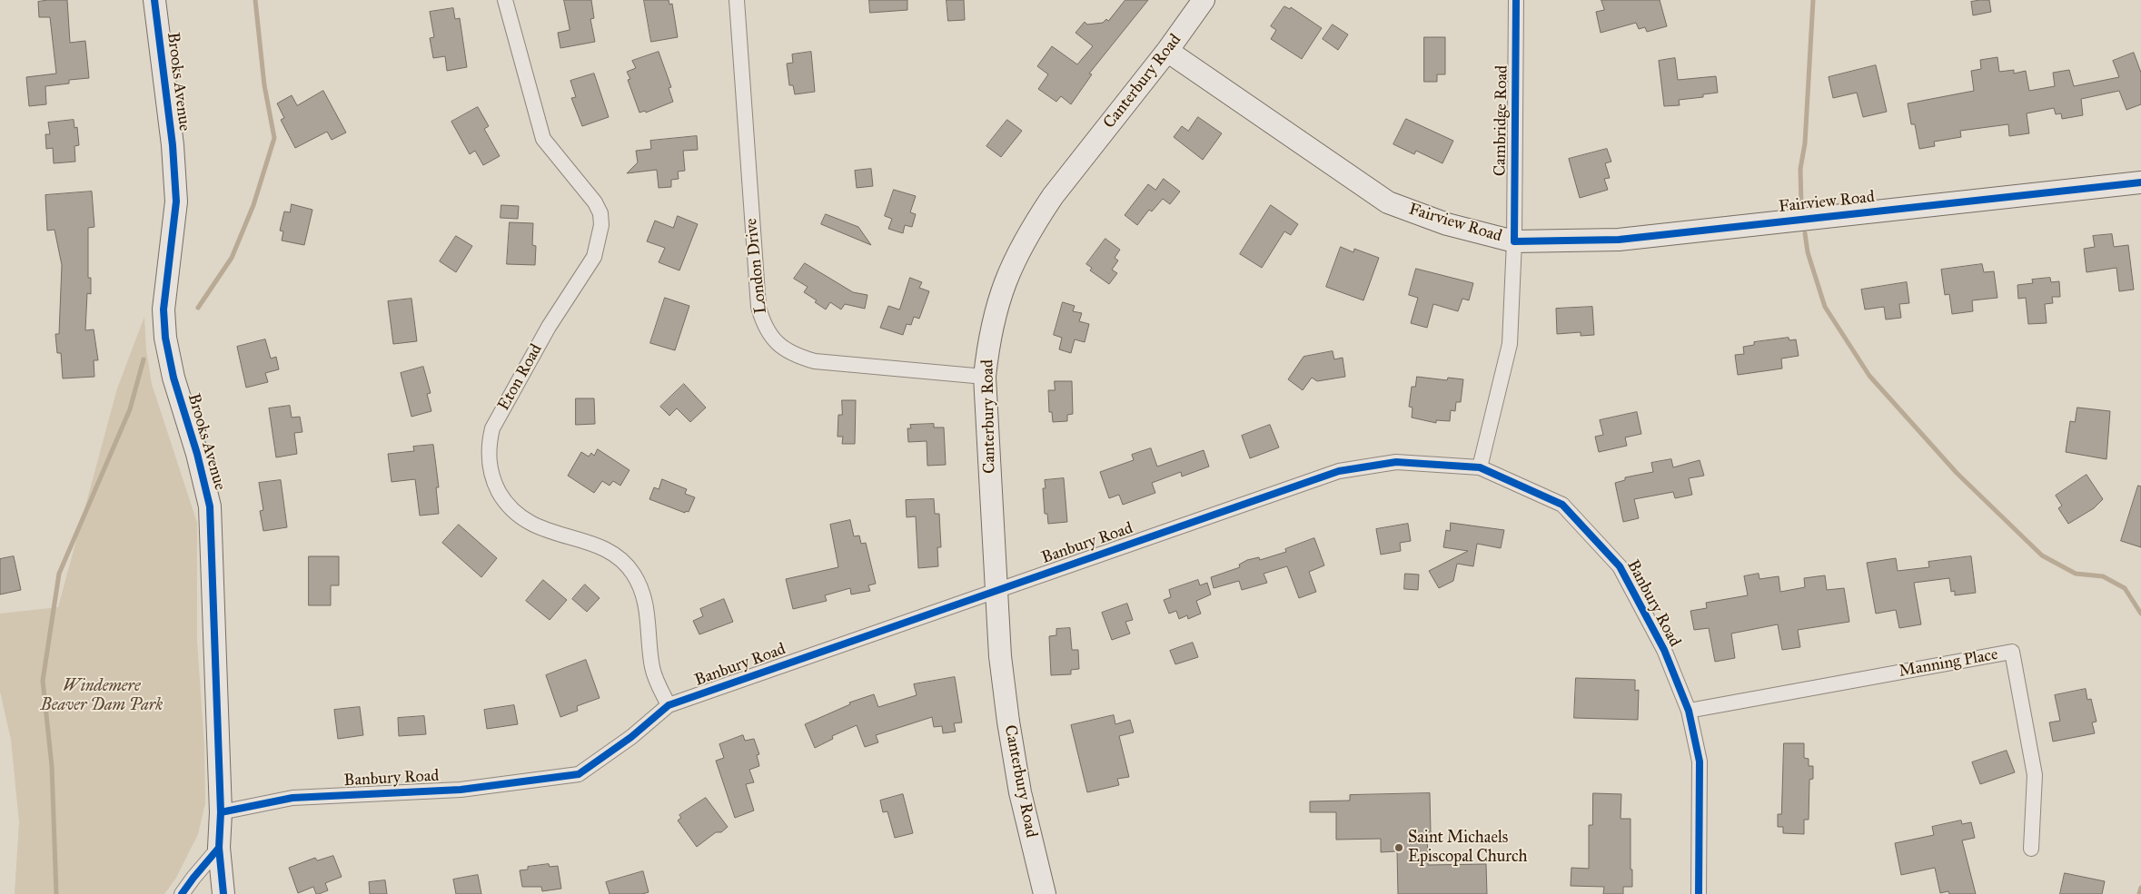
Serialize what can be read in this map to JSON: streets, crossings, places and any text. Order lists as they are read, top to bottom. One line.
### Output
{"streets":{"street":["Brooks Avenue","Canterbury Road","Cambridge Road","Fairview Road","London Drive","Eton Road","Banbury Road","Manning Place"]},"crossings":[["Brooks Avenue","Banbury Road"],["Canterbury Road","Fairview Road"],["Canterbury Road","London Drive"],["Canterbury Road","Banbury Road"],["Cambridge Road","Fairview Road"],["Cambridge Road","Banbury Road"],["Eton Road","Banbury Road"],["Banbury Road","Manning Place"]],"parks":["Windemere Beaver Dam Park"],"places":["Saint Michaels Episcopal Church"]}
